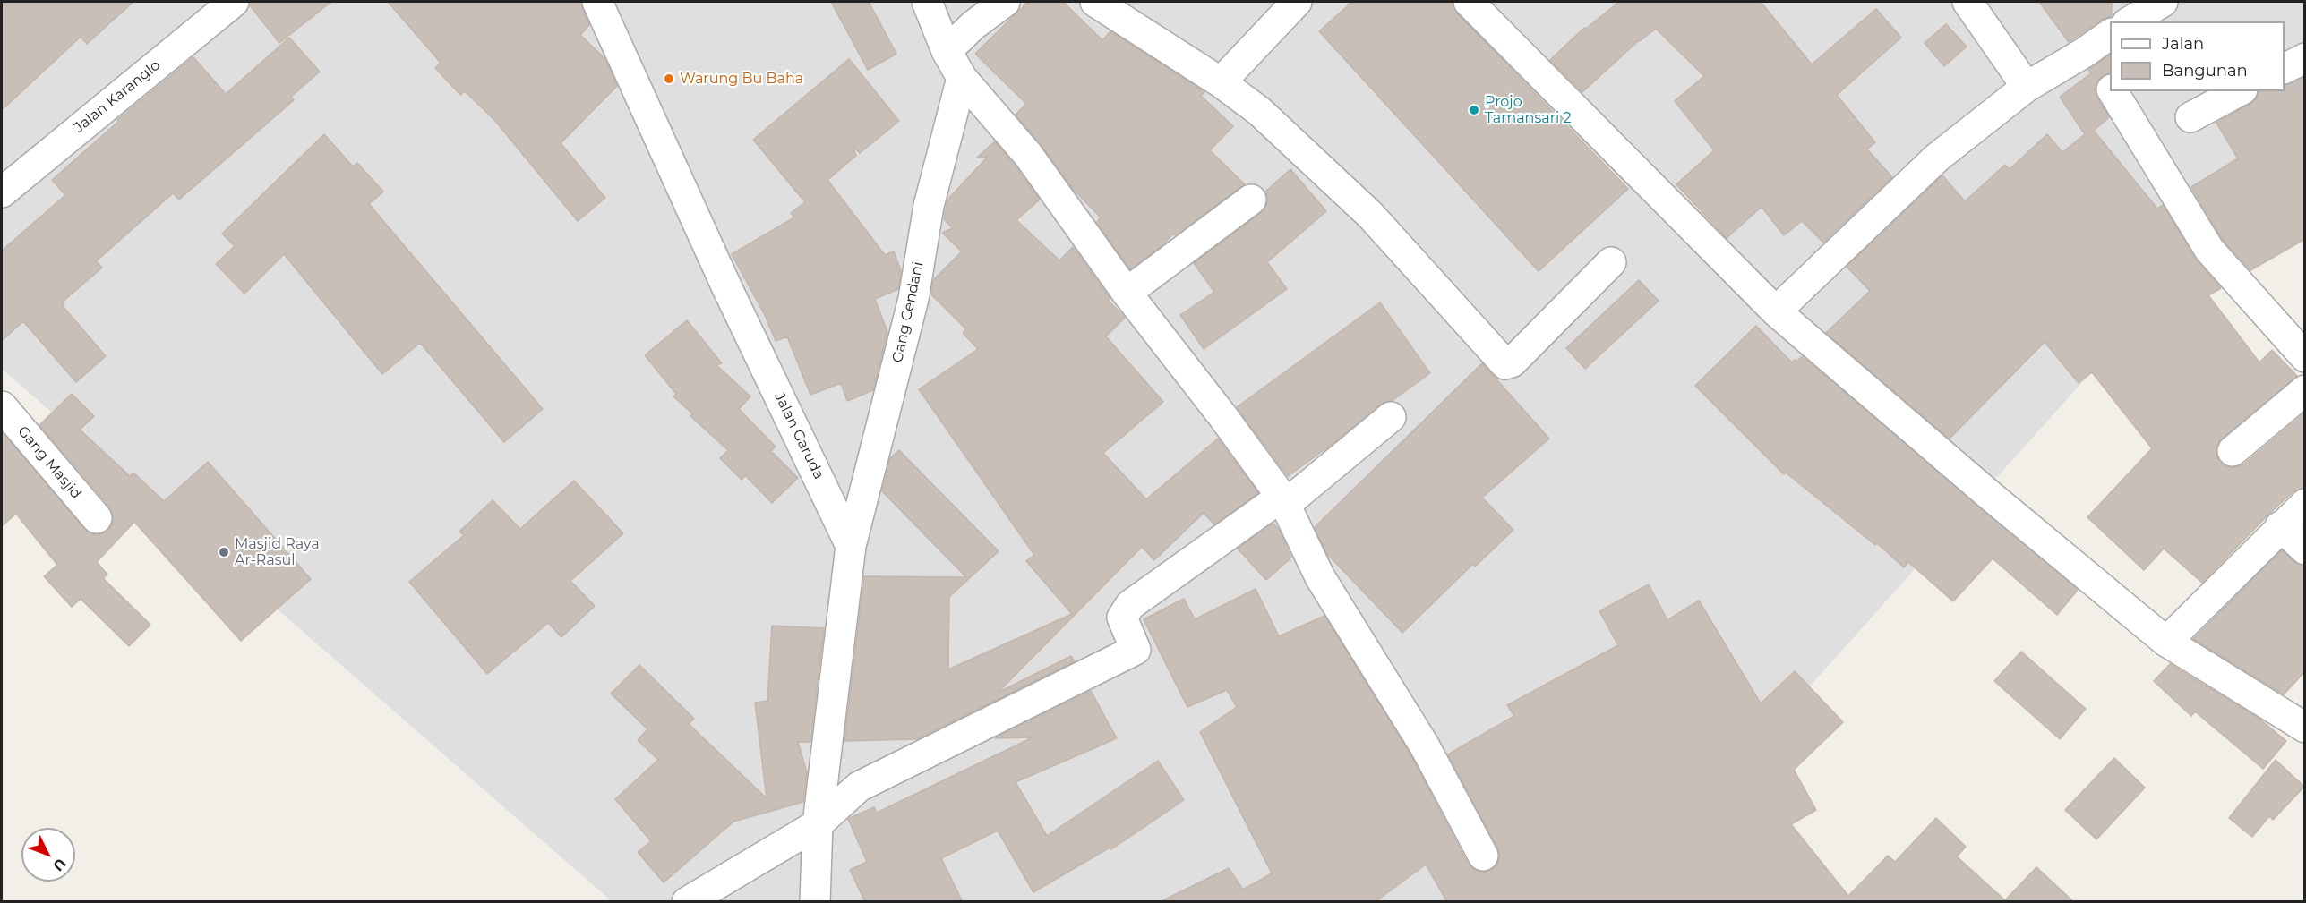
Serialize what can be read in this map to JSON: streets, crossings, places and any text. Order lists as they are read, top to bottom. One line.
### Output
{"streets":{"street":["Jalan Karanglo","Gang Cendani","Jalan Garuda","Gang Masjid"]},"crossings":[["Gang Cendani","Jalan Garuda"]],"places":["Warung Bu Baha","Projo Tamansari 2","Masjid Raya Ar-Rasul"],"legend":["Jalan","Bangunan"],"north":"bottom right"}
